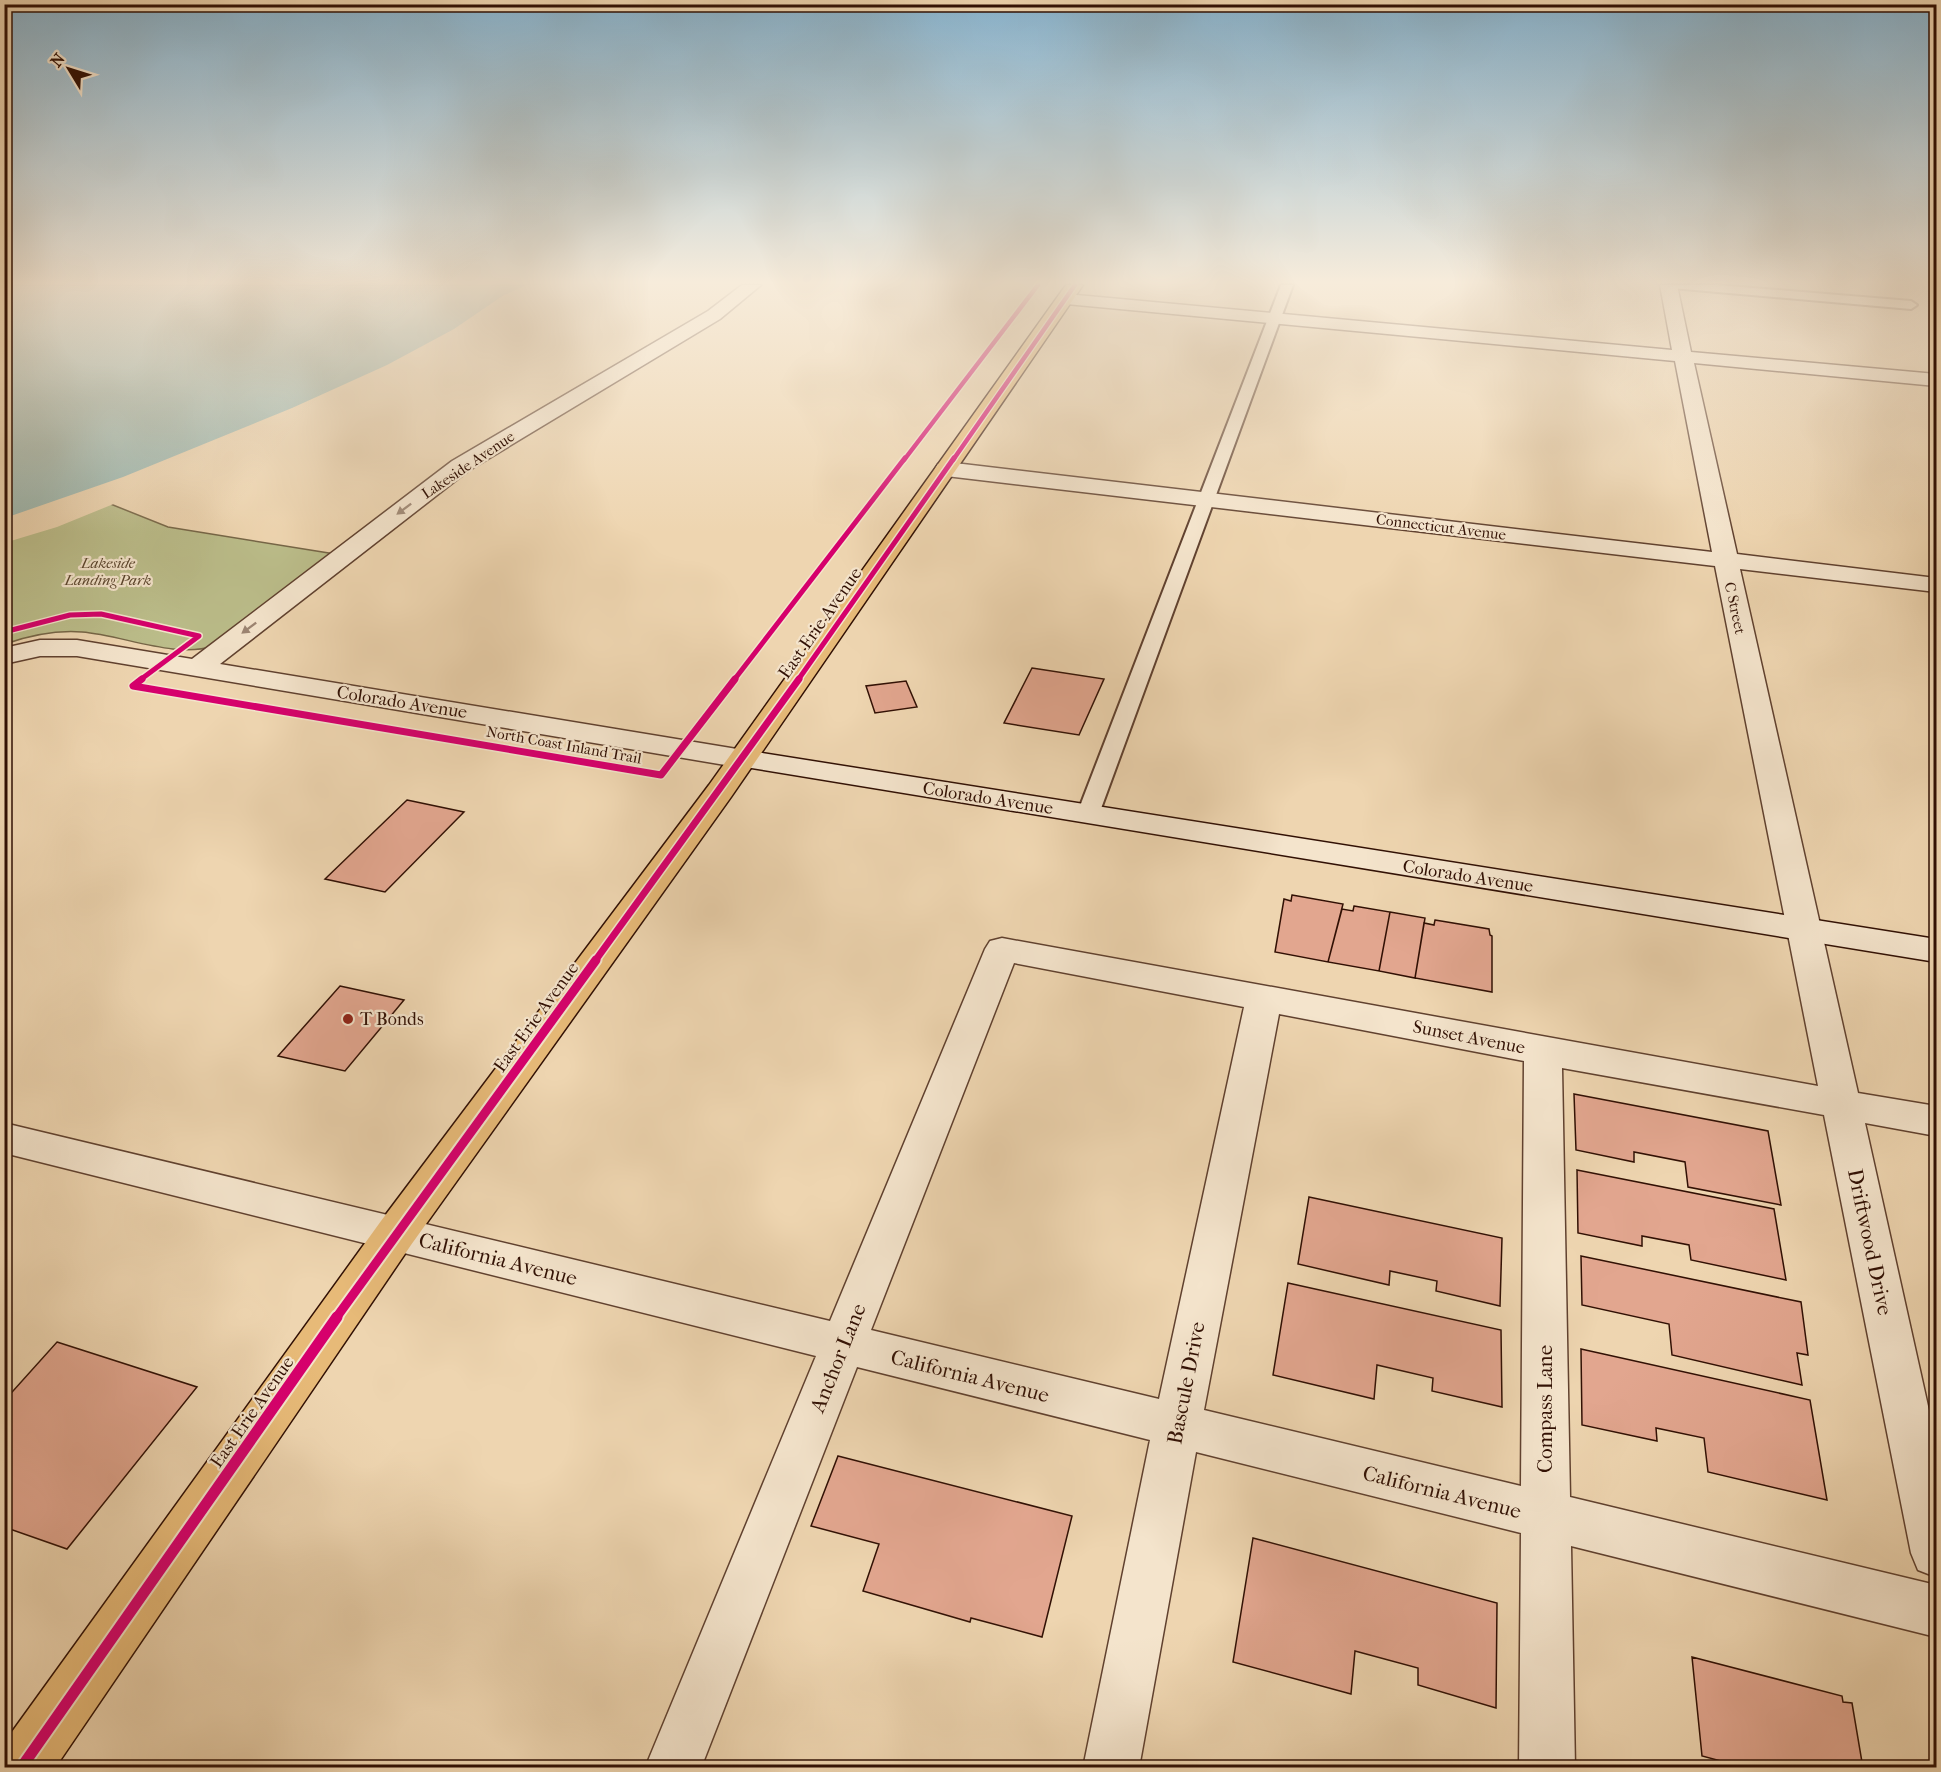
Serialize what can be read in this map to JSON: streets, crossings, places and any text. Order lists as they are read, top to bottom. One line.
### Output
{"streets":{"main road":["East Erie Avenue"],"street":["Lakeside Avenue","Connecticut Avenue","C Street","Colorado Avenue","Sunset Avenue","Driftwood Drive","California Avenue","Anchor Lane","Bascule Drive","Compass Lane"],"cycle path":["North Coast Inland Trail"]},"crossings":[["Lakeside Avenue","Colorado Avenue"],["Connecticut Avenue","C Street"],["Connecticut Avenue","East Erie Avenue"],["C Street","Colorado Avenue"],["C Street","Driftwood Drive"],["East Erie Avenue","Colorado Avenue"],["East Erie Avenue","California Avenue"],["Colorado Avenue","Driftwood Drive"],["Sunset Avenue","Driftwood Drive"],["Sunset Avenue","Anchor Lane"],["Sunset Avenue","Bascule Drive"],["Sunset Avenue","Compass Lane"],["California Avenue","Anchor Lane"],["California Avenue","Bascule Drive"],["California Avenue","Compass Lane"]],"one_way":["Lakeside Avenue"],"parks":["Lakeside Landing Park"],"places":["T Bonds"],"north":"top left"}
